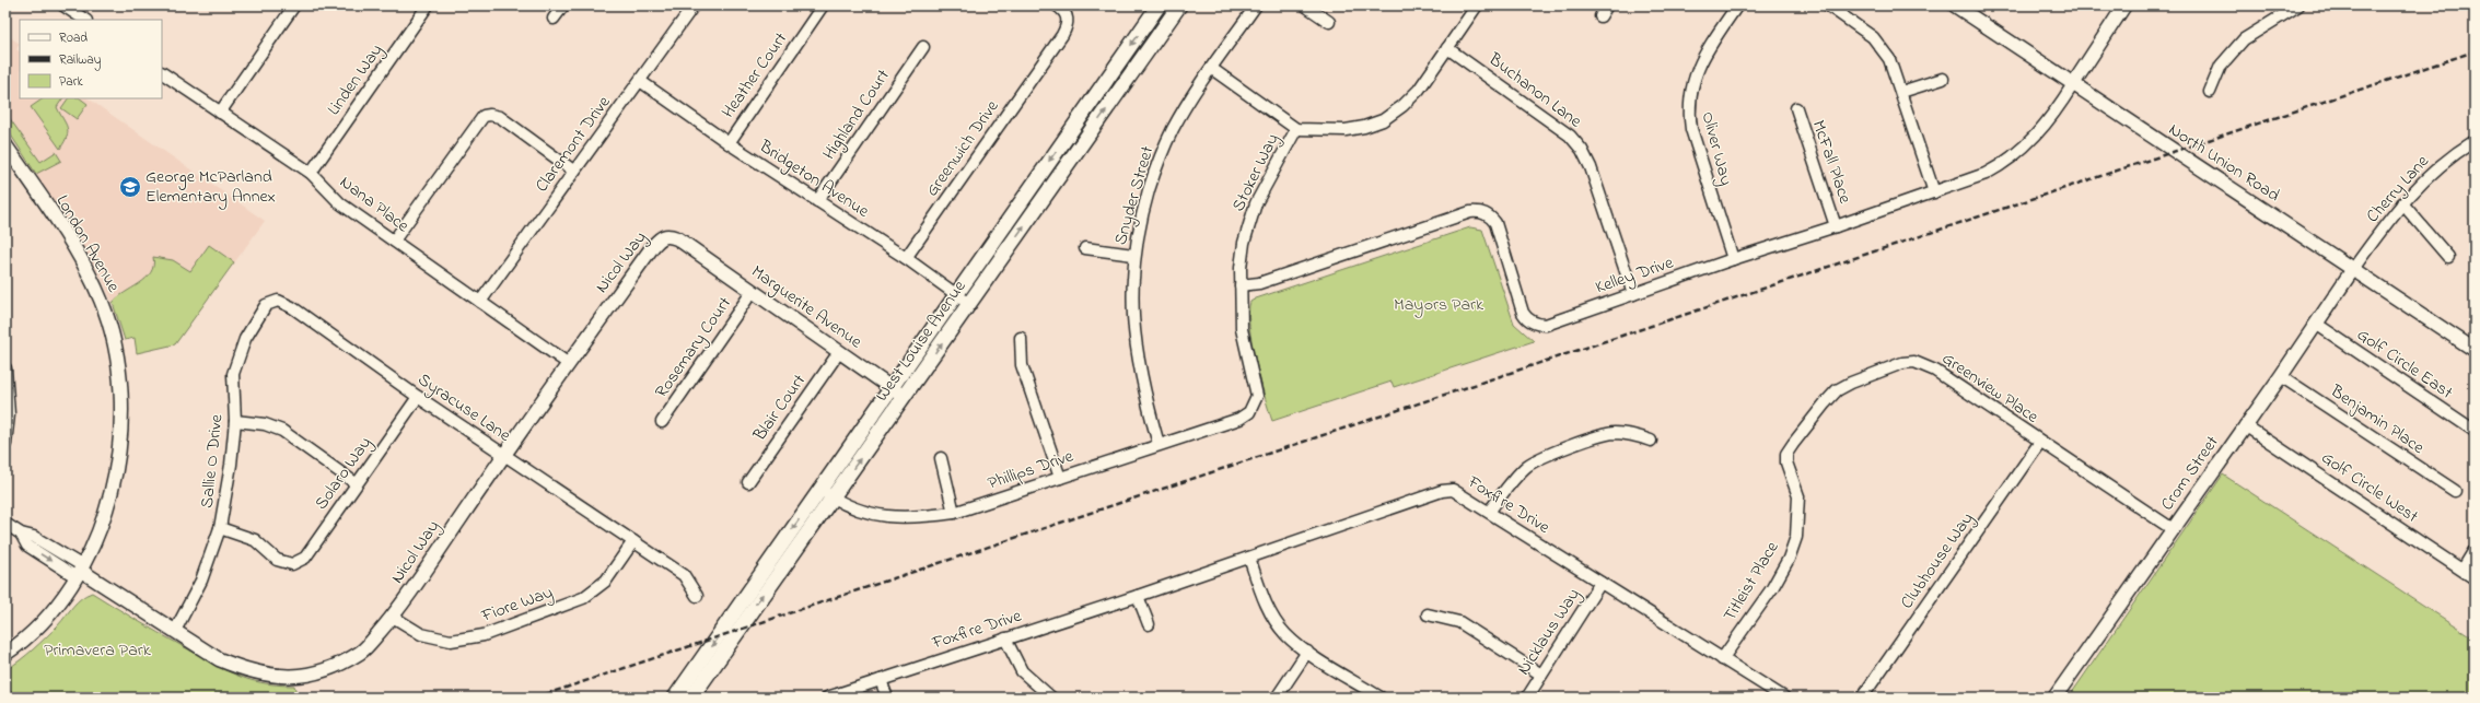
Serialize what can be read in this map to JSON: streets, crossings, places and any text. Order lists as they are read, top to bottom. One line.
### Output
{"streets":{"main road":["West Louise Avenue"],"street":["Heather Court","Linden Way","Buchanon Lane","Highland Court","Claremont Drive","Greenwich Drive","Oliver Way","McFall Place","North Union Road","Stoker Way","Bridgeton Avenue","Cherry Lane","Snyder Street","Nana Place","London Avenue","Nicol Way","Kelley Drive","Marguerite Avenue","Rosemary Court","Golf Circle East","Greenview Place","Syracuse Lane","Blair Court","Benjamin Place","Sallie O Drive","Phillips Drive","Solaro Way","Crom Street","Golf Circle West","Foxfire Drive","Clubhouse Way","Titleist Place","Fiore Way","Nicklaus Way"]},"crossings":[["Heather Court","Bridgeton Avenue"],["Linden Way","Nana Place"],["Buchanon Lane","Kelley Drive"],["Highland Court","Bridgeton Avenue"],["Claremont Drive","Bridgeton Avenue"],["Claremont Drive","Nana Place"],["Greenwich Drive","Bridgeton Avenue"],["Oliver Way","Kelley Drive"],["McFall Place","Kelley Drive"],["North Union Road","Cherry Lane"],["North Union Road","Kelley Drive"],["North Union Road","Crom Street"],["Stoker Way","Kelley Drive"],["Stoker Way","Phillips Drive"],["Bridgeton Avenue","West Louise Avenue"],["Cherry Lane","Crom Street"],["Snyder Street","Phillips Drive"],["Nana Place","Nicol Way"],["London Avenue","Nicol Way"],["Nicol Way","Marguerite Avenue"],["Nicol Way","Syracuse Lane"],["Nicol Way","Sallie O Drive"],["Nicol Way","Fiore Way"],["Marguerite Avenue","West Louise Avenue"],["Marguerite Avenue","Rosemary Court"],["Marguerite Avenue","Blair Court"],["West Louise Avenue","Phillips Drive"],["Golf Circle East","Crom Street"],["Greenview Place","Crom Street"],["Greenview Place","Clubhouse Way"],["Greenview Place","Titleist Place"],["Syracuse Lane","Sallie O Drive"],["Syracuse Lane","Solaro Way"],["Syracuse Lane","Fiore Way"],["Benjamin Place","Crom Street"],["Sallie O Drive","Solaro Way"],["Crom Street","Golf Circle West"],["Foxfire Drive","Titleist Place"],["Foxfire Drive","Nicklaus Way"]],"parks":["Mayors Park","Primavera Park"],"places":{"school or university":["George McParland Elementary Annex"]},"legend":["Road","Railway","Park"]}
